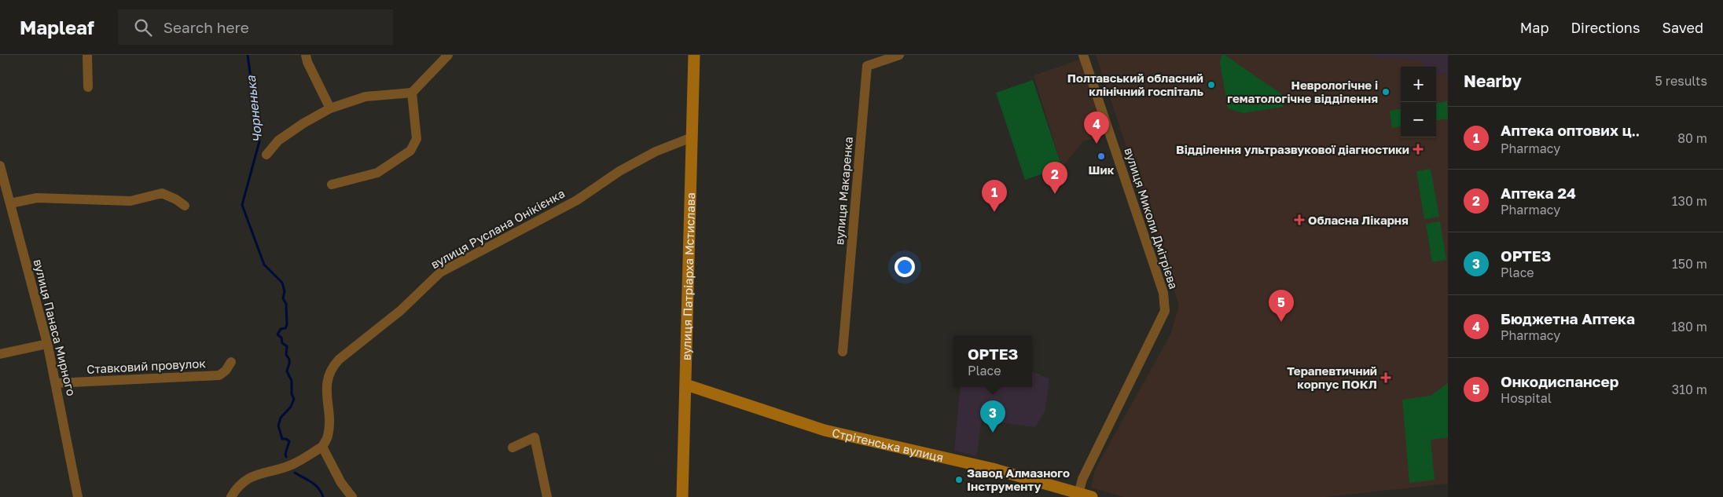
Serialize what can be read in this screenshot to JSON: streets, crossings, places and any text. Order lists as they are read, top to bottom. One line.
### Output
{"streets":{"main road":["вулиця Патріарха Мстислава","Стрітенська вулиця"],"street":["вулиця Макаренка","вулиця Миколи Дмітрієва","вулиця Руслана Онікієнка","вулиця Панаса Мирного","Ставковий провулок"]},"crossings":[["вулиця Миколи Дмітрієва","Стрітенська вулиця"],["вулиця Руслана Онікієнка","вулиця Патріарха Мстислава"],["вулиця Патріарха Мстислава","Стрітенська вулиця"],["вулиця Панаса Мирного","Ставковий провулок"]],"water":["Чорненька"],"places":{"other":["Полтавський обласний клінічний госпіталь","Неврологічне і гематологічне відділення","Шик","Завод Алмазного Інструменту"],"health":["Відділення ультразвукової діагностики","Обласна Лікарня","Терапевтичний корпус ПОКЛ"]},"page":{"header":"Mapleaf","search":"Search here","nav":["Map","Directions","Saved"],"heading":["Nearby","5 results"],"map_buttons":["+","−"],"list":[{"mark":"1","name":"Аптека оптових ц‥","note":"Pharmacy","value":"80 m"},{"mark":"2","name":"Аптека 24","note":"Pharmacy","value":"130 m"},{"mark":"3","name":"ОРТЕЗ","note":"Place","value":"150 m"},{"mark":"4","name":"Бюджетна Аптека","note":"Pharmacy","value":"180 m"},{"mark":"5","name":"Онкодиспансер","note":"Hospital","value":"310 m"}],"pins":["4","2","1","5","3"],"popup":["ОРТЕЗ","Place"]}}
